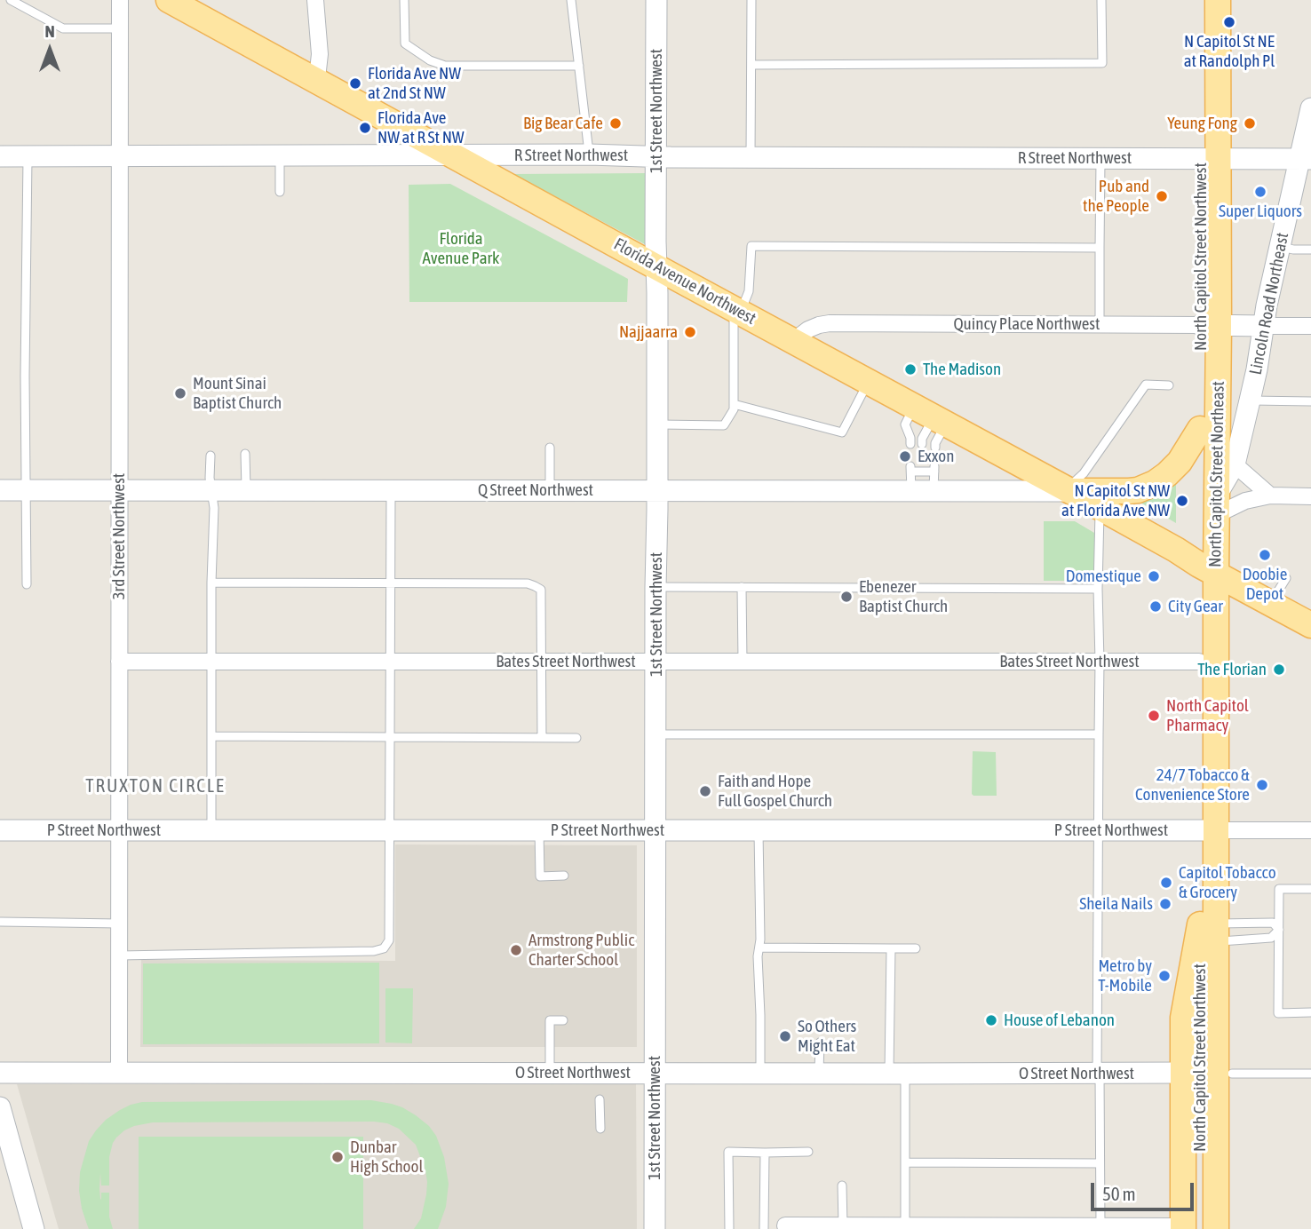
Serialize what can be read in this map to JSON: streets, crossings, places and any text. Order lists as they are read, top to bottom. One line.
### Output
{"streets":{"main road":["North Capitol Street Northwest","Florida Avenue Northwest","North Capitol Street Northeast"],"street":["1st Street Northwest","R Street Northwest","Lincoln Road Northeast","Quincy Place Northwest","Q Street Northwest","3rd Street Northwest","Bates Street Northwest","P Street Northwest","O Street Northwest"]},"crossings":[["1st Street Northwest","R Street Northwest"],["1st Street Northwest","Florida Avenue Northwest"],["1st Street Northwest","Q Street Northwest"],["1st Street Northwest","Bates Street Northwest"],["1st Street Northwest","P Street Northwest"],["1st Street Northwest","O Street Northwest"],["R Street Northwest","North Capitol Street Northwest"],["R Street Northwest","Florida Avenue Northwest"],["R Street Northwest","Lincoln Road Northeast"],["R Street Northwest","3rd Street Northwest"],["North Capitol Street Northwest","Florida Avenue Northwest"],["North Capitol Street Northwest","Quincy Place Northwest"],["North Capitol Street Northwest","North Capitol Street Northeast"],["North Capitol Street Northwest","Bates Street Northwest"],["North Capitol Street Northwest","P Street Northwest"],["North Capitol Street Northwest","O Street Northwest"],["Florida Avenue Northwest","Quincy Place Northwest"],["Florida Avenue Northwest","North Capitol Street Northeast"],["Florida Avenue Northwest","Q Street Northwest"],["Lincoln Road Northeast","Quincy Place Northwest"],["Lincoln Road Northeast","North Capitol Street Northeast"],["Quincy Place Northwest","North Capitol Street Northeast"],["North Capitol Street Northeast","P Street Northwest"],["Q Street Northwest","3rd Street Northwest"],["3rd Street Northwest","Bates Street Northwest"],["3rd Street Northwest","P Street Northwest"],["3rd Street Northwest","O Street Northwest"]],"districts":["TRUXTON CIRCLE"],"parks":["Florida Avenue Park"],"places":["N Capitol St NE at Randolph Pl","Florida Ave NW at 2nd St NW","Big Bear Cafe","Yeung Fong","Florida Ave NW at R St NW","Super Liquors","Pub and the People","Najjaarra","The Madison","Mount Sinai Baptist Church","Exxon","N Capitol St NW at Florida Ave NW","Doobie Depot","Domestique","Ebenezer Baptist Church","City Gear","The Florian","North Capitol Pharmacy","24/7 Tobacco & Convenience Store","Faith and Hope Full Gospel Church","Capitol Tobacco & Grocery","Sheila Nails","Armstrong Public Charter School","Metro by T-Mobile","House of Lebanon","So Others Might Eat","Dunbar High School"],"scale_bar":"50 m","north":"top"}
